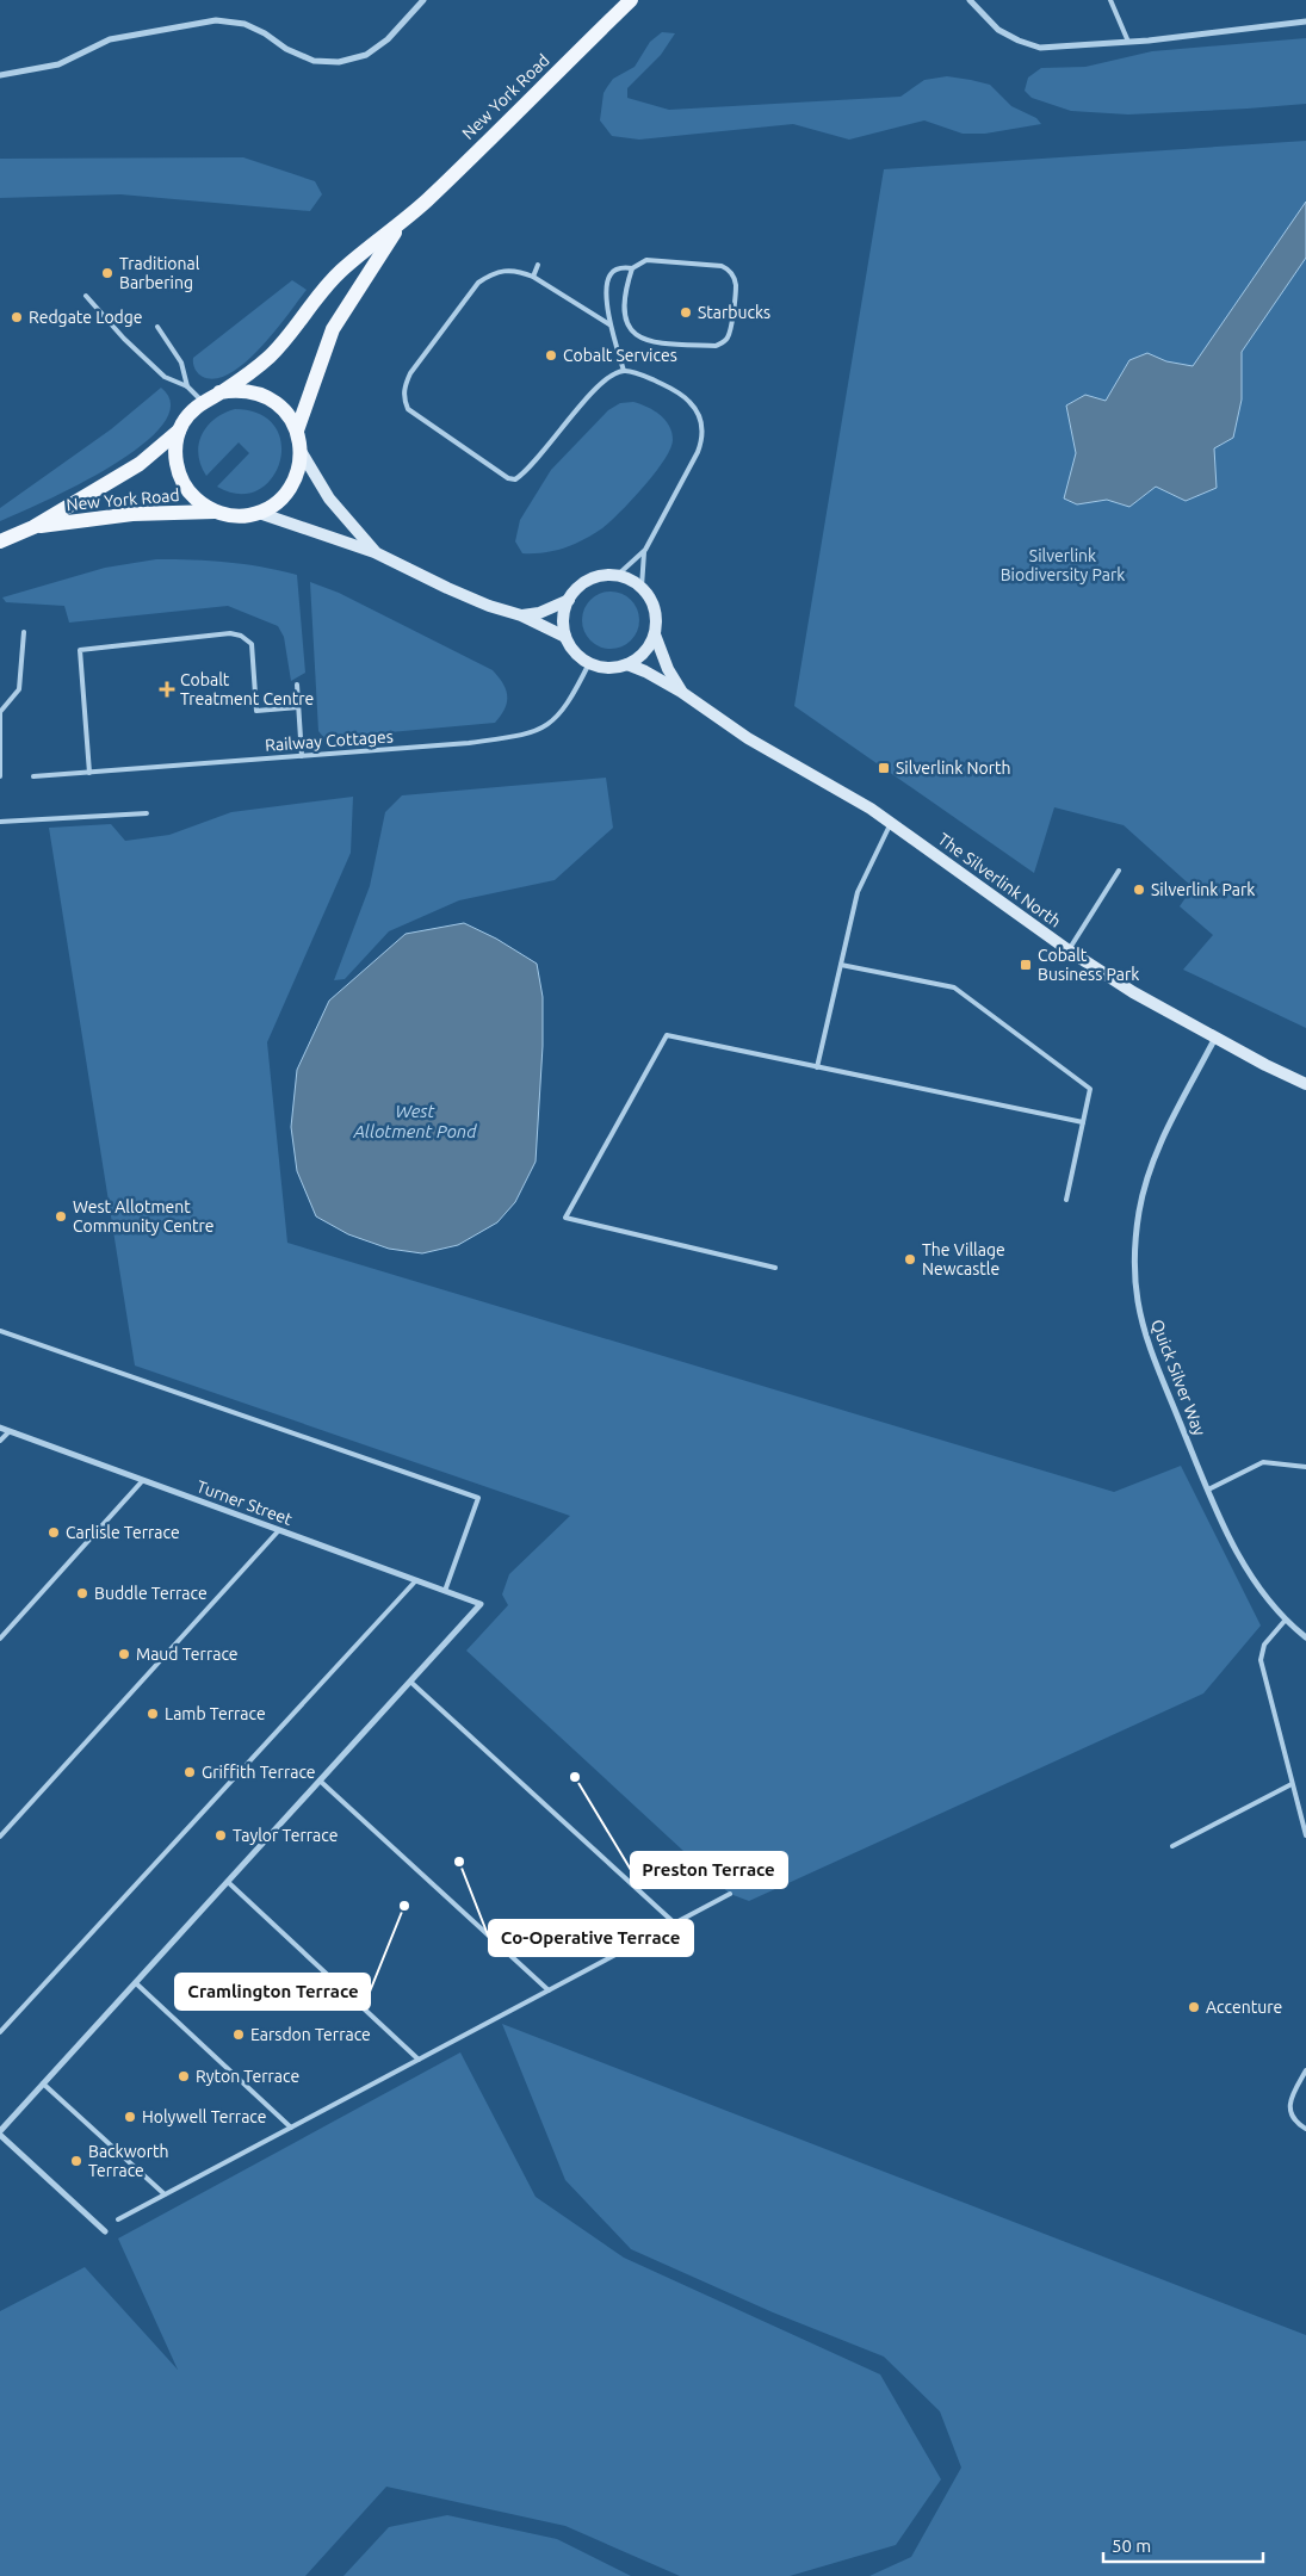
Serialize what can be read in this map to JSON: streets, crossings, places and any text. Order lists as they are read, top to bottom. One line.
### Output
{"streets":{"main road":["New York Road"],"street":["The Silverlink North","Quick Silver Way","Turner Street"],"lane":["Railway Cottages"]},"crossings":[["Railway Cottages","The Silverlink North"],["The Silverlink North","Quick Silver Way"]],"water":["West Allotment Pond"],"parks":["Silverlink Biodiversity Park"],"places":{"other":["Traditional Barbering","Starbucks","Redgate Lodge","Cobalt Services","Silverlink Park","West Allotment Community Centre","The Village Newcastle","Carlisle Terrace","Buddle Terrace","Maud Terrace","Lamb Terrace","Griffith Terrace","Preston Terrace","Taylor Terrace","Co-Operative Terrace","Cramlington Terrace","Accenture","Earsdon Terrace","Ryton Terrace","Holywell Terrace","Backworth Terrace"],"health":["Cobalt Treatment Centre"],"transit":["Silverlink North","Cobalt Business Park"]},"scale_bar":"50 m"}
